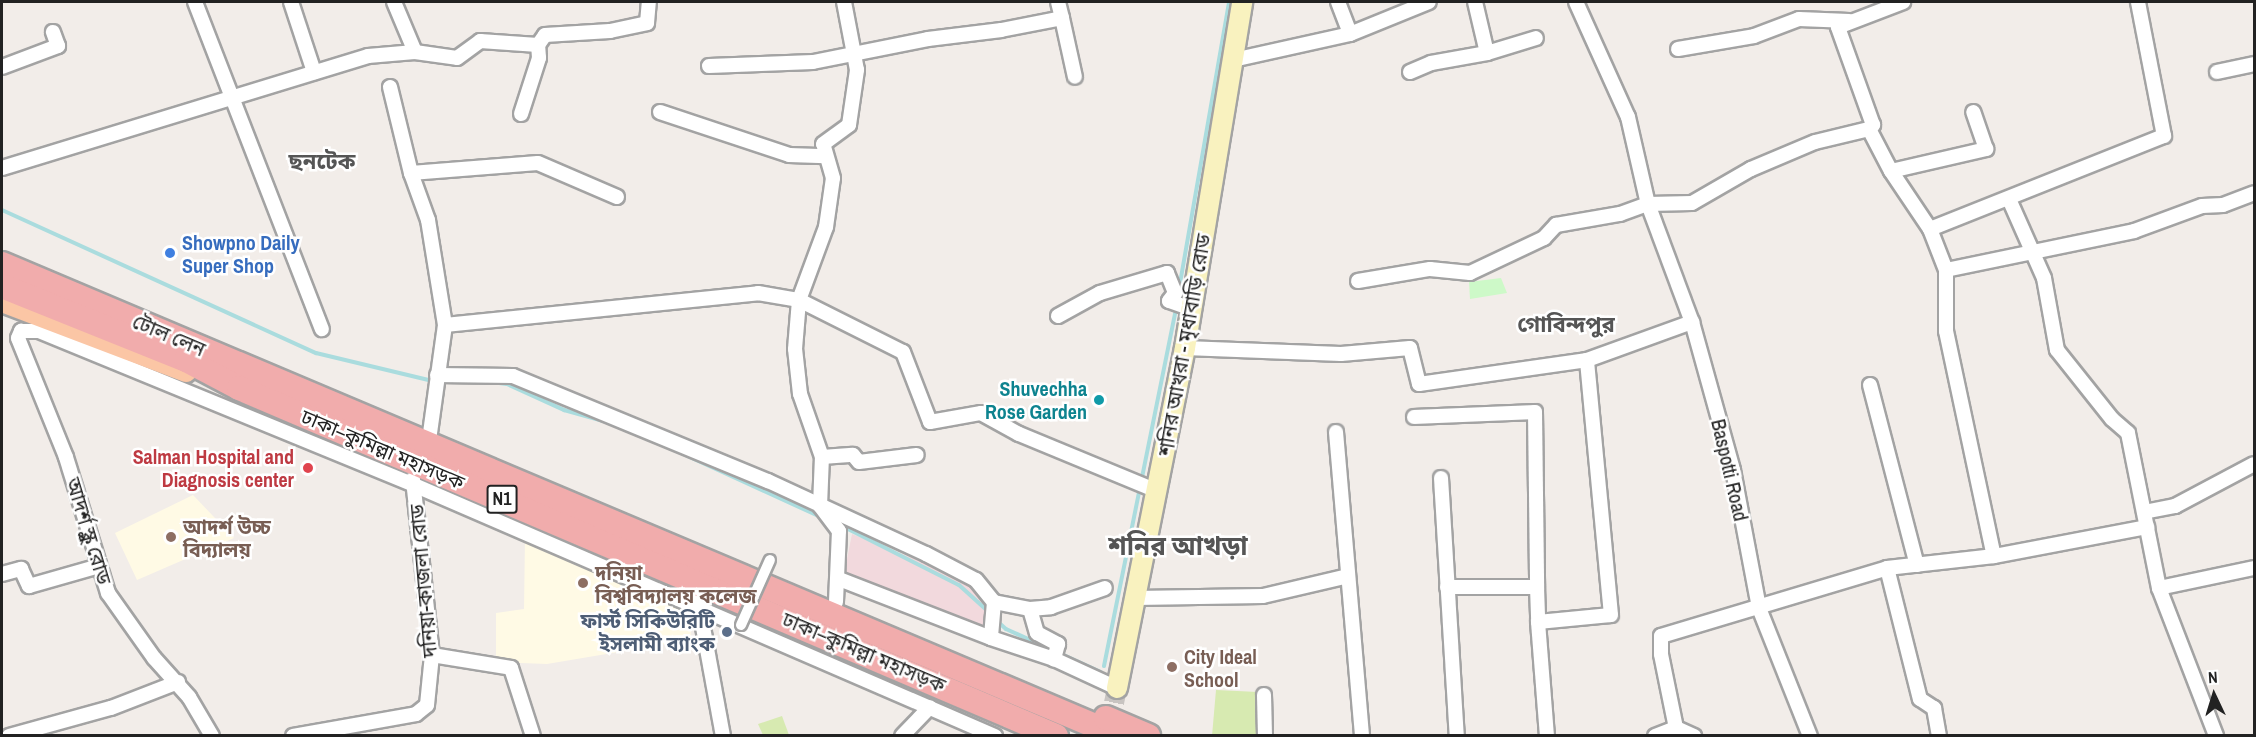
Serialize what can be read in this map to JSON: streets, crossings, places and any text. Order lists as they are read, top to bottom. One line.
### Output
{"streets":{"highway":["টোল লেন","ঢাকা–কুমিল্লা মহাসড়ক","N1"],"main road":["শনির আখরা - মৃধাবাড়ি রোড"],"street":["Baspotti Road","আদর্শ স্কুল রোড","দনিয়া-কাজলা রোড"]},"crossings":[["টোল লেন","ঢাকা–কুমিল্লা মহাসড়ক"],["ঢাকা–কুমিল্লা মহাসড়ক","আদর্শ স্কুল রোড"],["ঢাকা–কুমিল্লা মহাসড়ক","দনিয়া-কাজলা রোড"],["আদর্শ স্কুল রোড","দনিয়া-কাজলা রোড"]],"districts":["ছনটেক","গোবিন্দপুর","শনির আখড়া"],"places":["Showpno Daily Super Shop","Shuvechha Rose Garden","Salman Hospital and Diagnosis center","আদর্শ উচ্চ বিদ্যালয়","দনিয়া বিশ্ববিদ্যালয় কলেজ","ফার্স্ট সিকিউরিটি ইসলামী ব্যাংক","City Ideal School"],"north":"top"}
